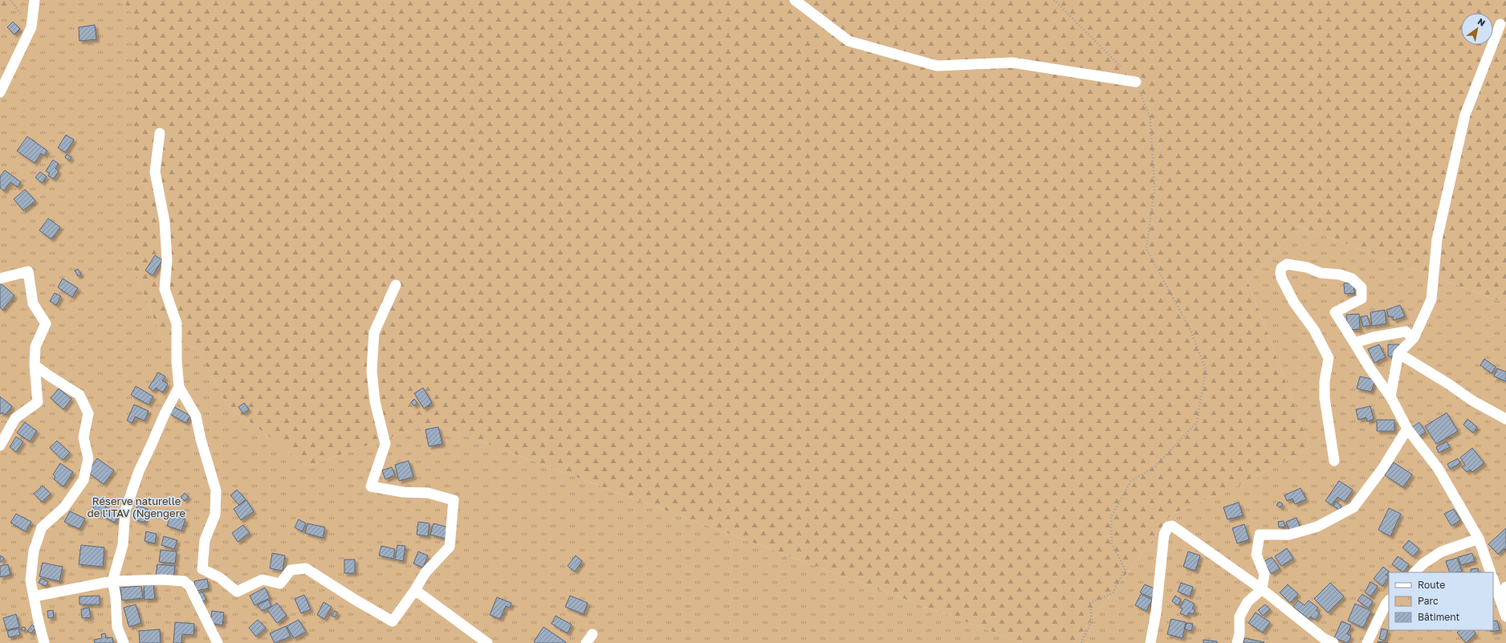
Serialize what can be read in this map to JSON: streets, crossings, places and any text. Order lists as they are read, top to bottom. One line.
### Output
{"parks":["Réserve naturelle de l'ITAV (Ngengere"],"legend":["Route","Parc","Bâtiment"],"north":"top right"}
